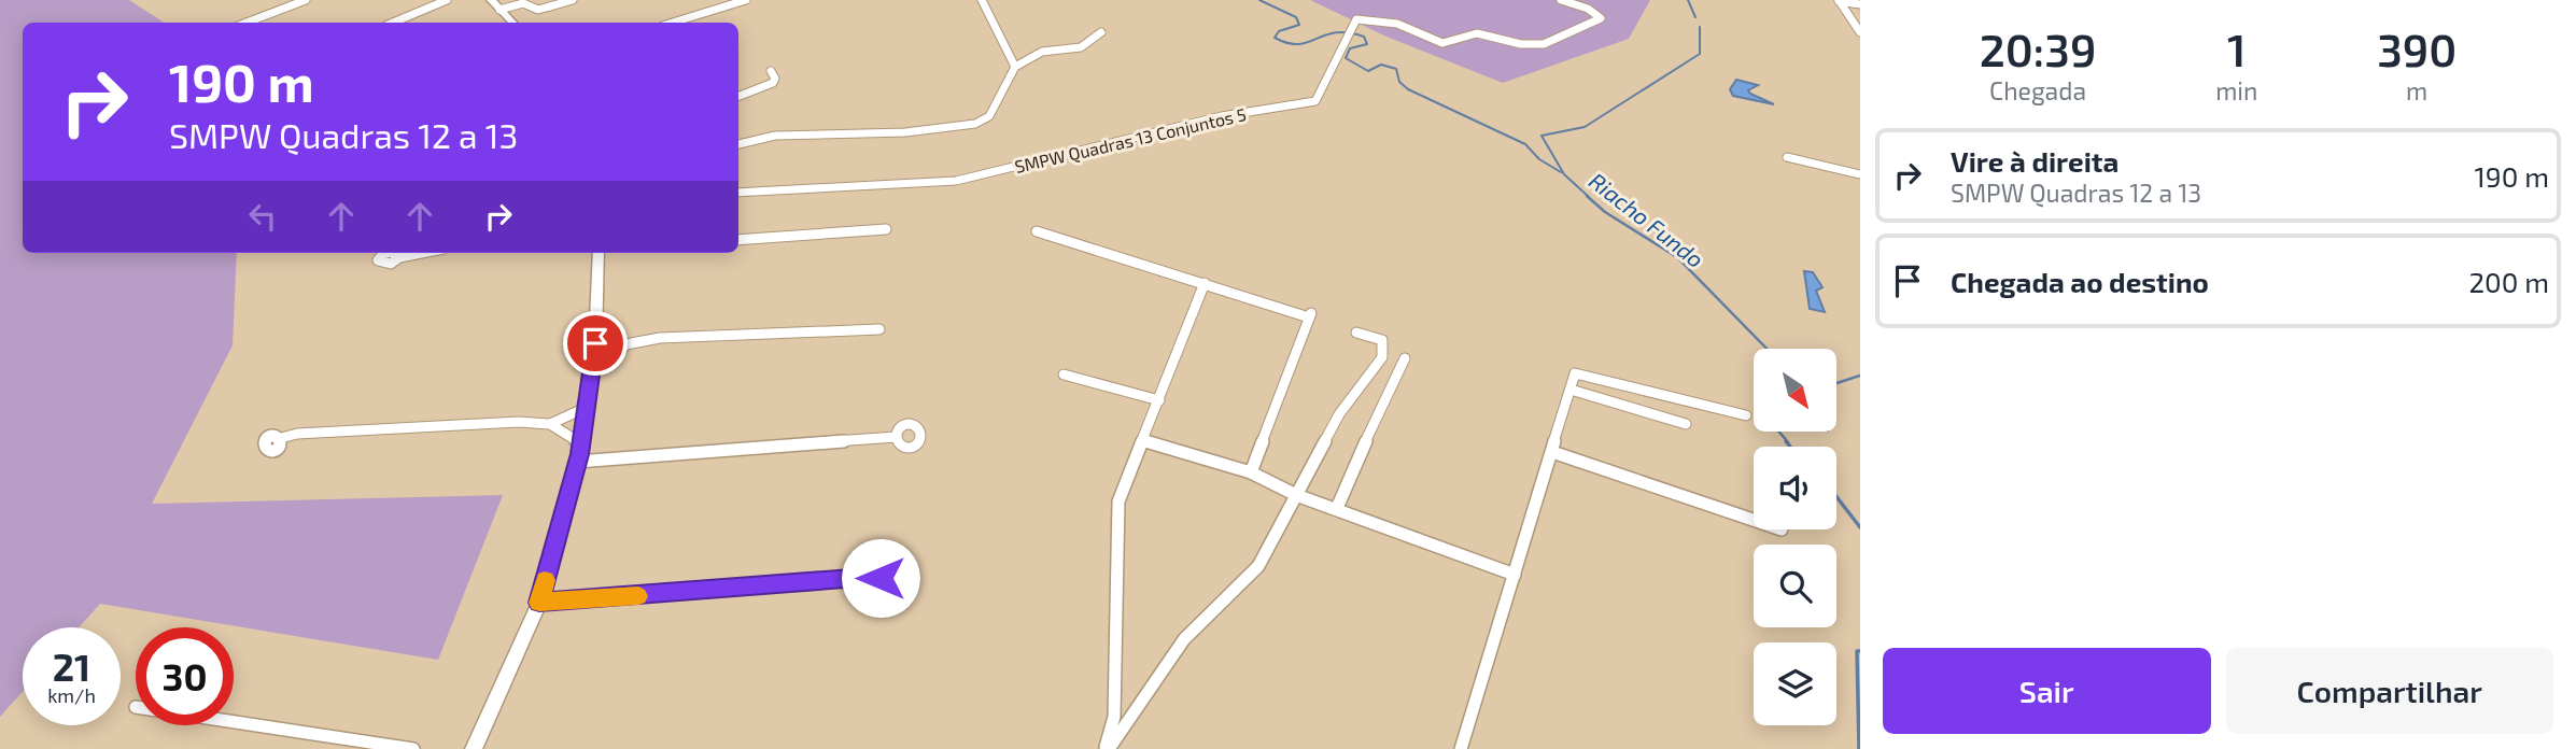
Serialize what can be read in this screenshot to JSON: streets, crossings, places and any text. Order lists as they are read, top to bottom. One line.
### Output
{"streets":{"street":["SMPW Quadras 13 Conjuntos 5"]},"water":["Riacho Fundo"],"north":"bottom right","page":{"eta":["20:39","Chegada","1","min","390","m"],"turn":["190 m","SMPW Quadras 12 a 13"],"list":[{"name":"Vire à direita","note":"SMPW Quadras 12 a 13","value":"190 m"},{"name":"Chegada ao destino","value":"200 m"}],"speed":"21 km/h","limit":"30","buttons":["Sair","Compartilhar"]}}
